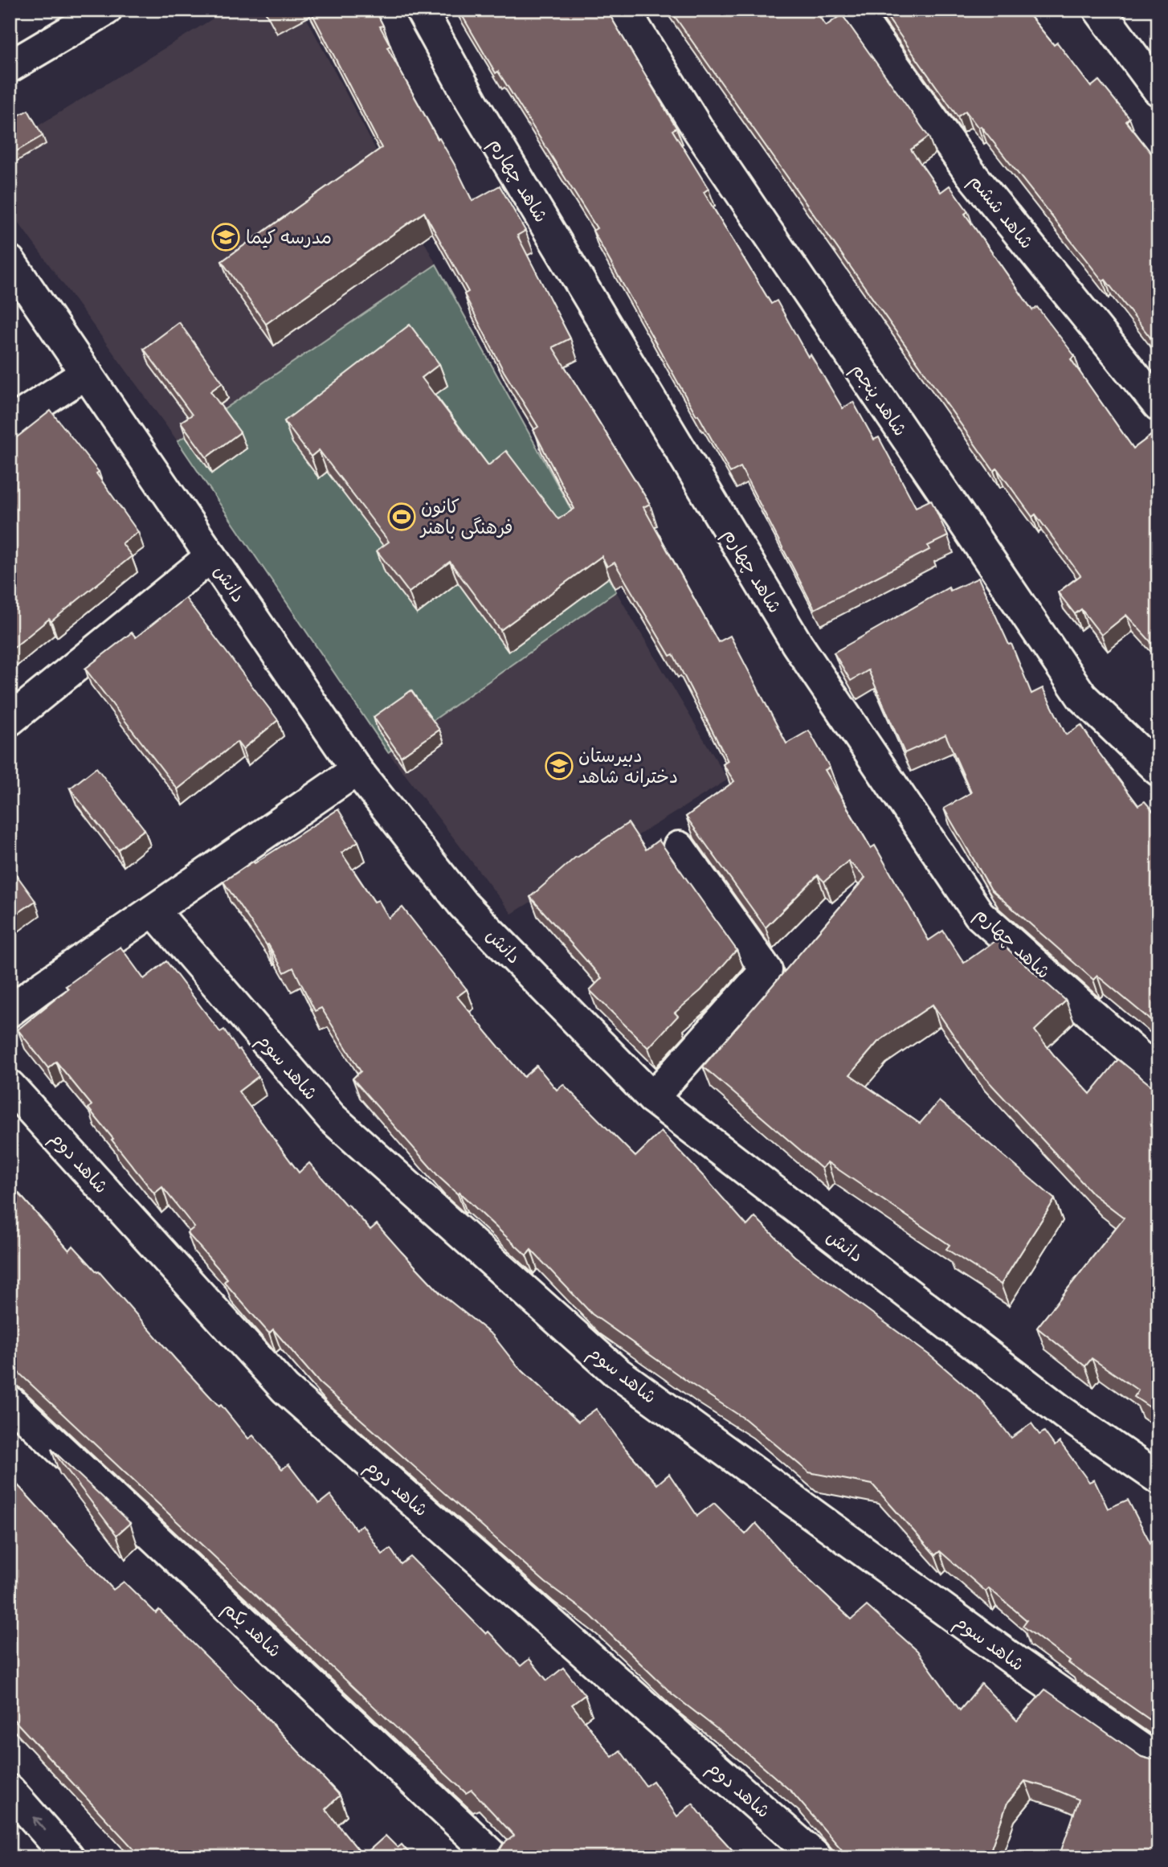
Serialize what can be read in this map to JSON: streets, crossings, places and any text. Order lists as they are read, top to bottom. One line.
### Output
{"streets":{"street":["شاهد چهارم","شاهد ششم","شاهد پنجم","دانش","شاهد سوم","شاهد دوم","شاهد یکم"]},"places":{"school or university":["مدرسه کیما","دبیرستان دخترانه شاهد"],"sports":["کانون فرهنگی باهنر"]}}
